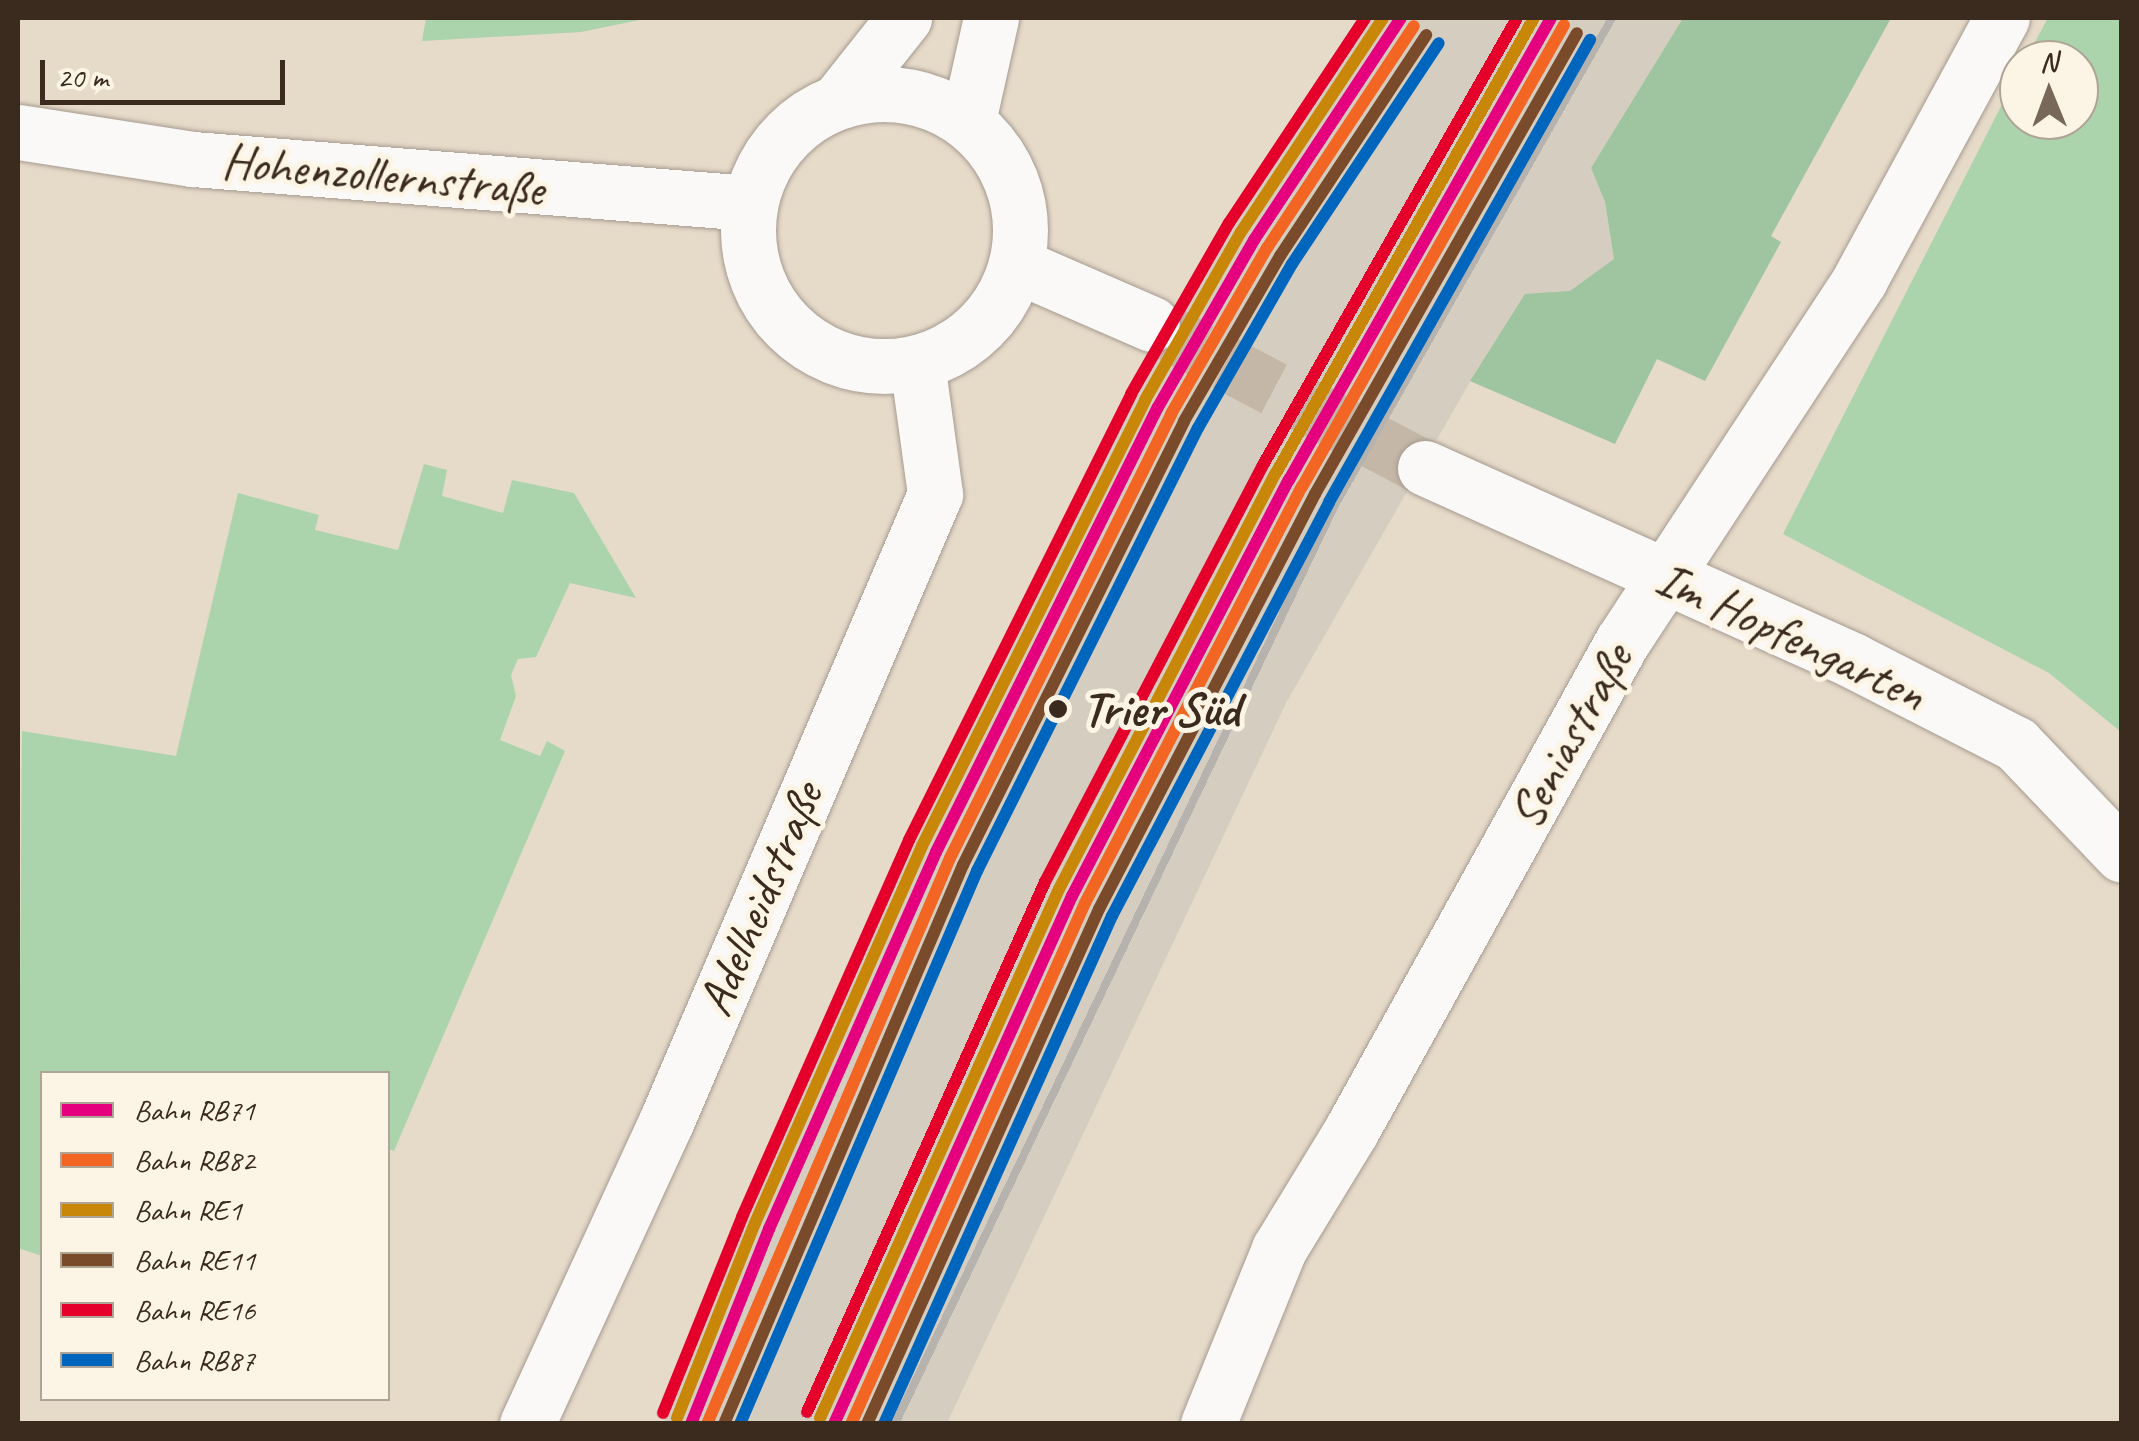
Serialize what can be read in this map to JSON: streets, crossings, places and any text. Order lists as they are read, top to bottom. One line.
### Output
{"streets":{"street":["Hohenzollernstraße","Im Hopfengarten","Seniastraße","Adelheidstraße"]},"crossings":[["Hohenzollernstraße","Adelheidstraße"],["Im Hopfengarten","Seniastraße"]],"places":["Trier Süd"],"lines":["rail line RB71","rail line RE1","rail line RE16","rail line RB82","rail line RE11","rail line RB87"],"legend":["Bahn RB71","Bahn RB82","Bahn RE1","Bahn RE11","Bahn RE16","Bahn RB87"],"scale_bar":"20 m","north":"top"}
